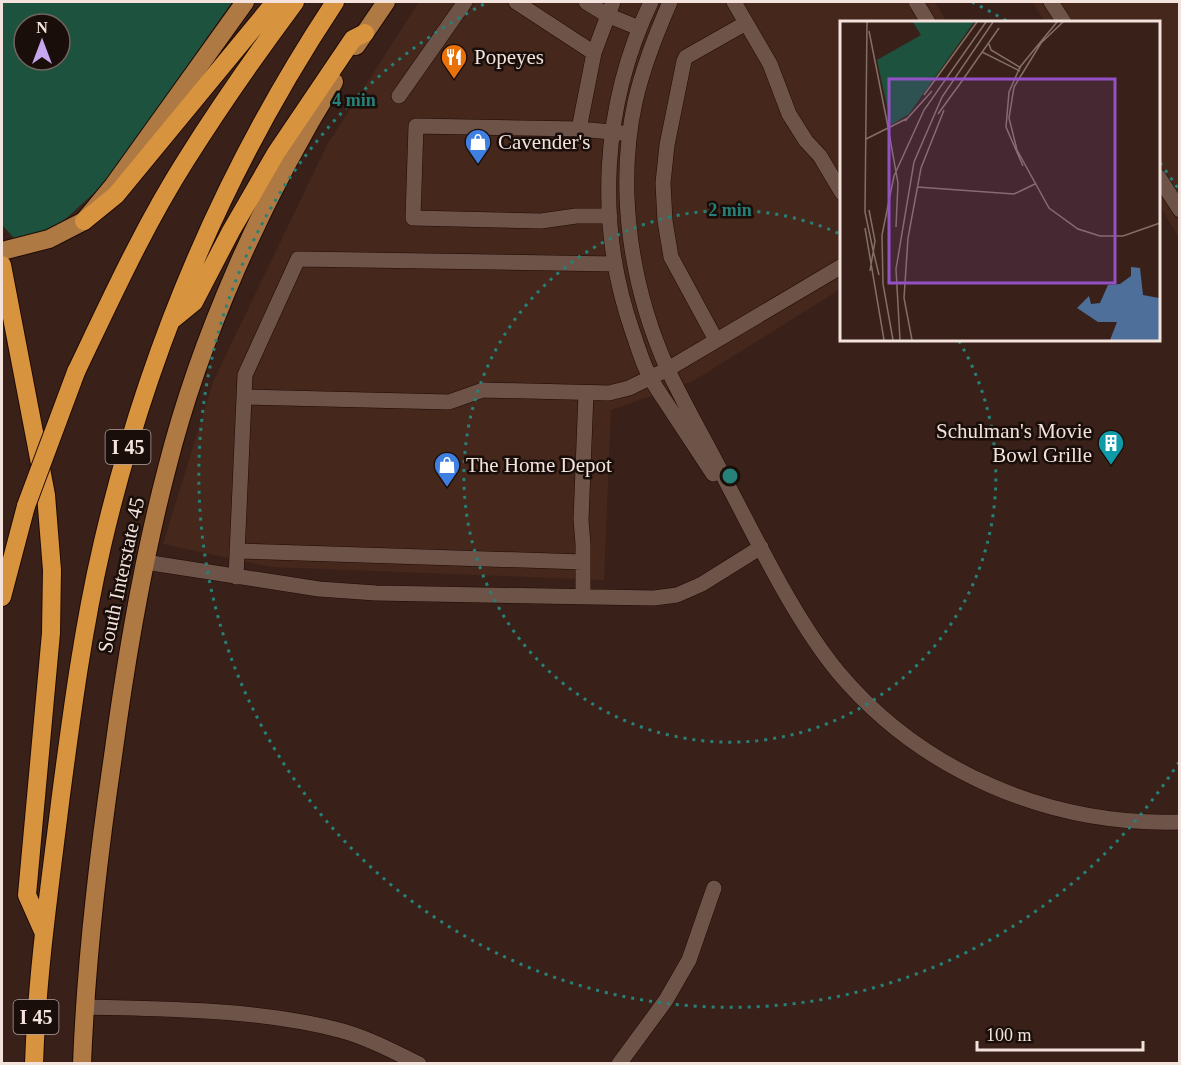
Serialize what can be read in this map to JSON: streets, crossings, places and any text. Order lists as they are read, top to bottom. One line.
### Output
{"streets":{"highway":["I 45"],"main road":["South Interstate 45"]},"places":{"restaurant":["Popeyes"],"shop":["Cavender's","The Home Depot"],"building":["Schulman's Movie Bowl Grille"]},"scale_bar":"100 m","north":"top","rings":["4 min","2 min"]}
